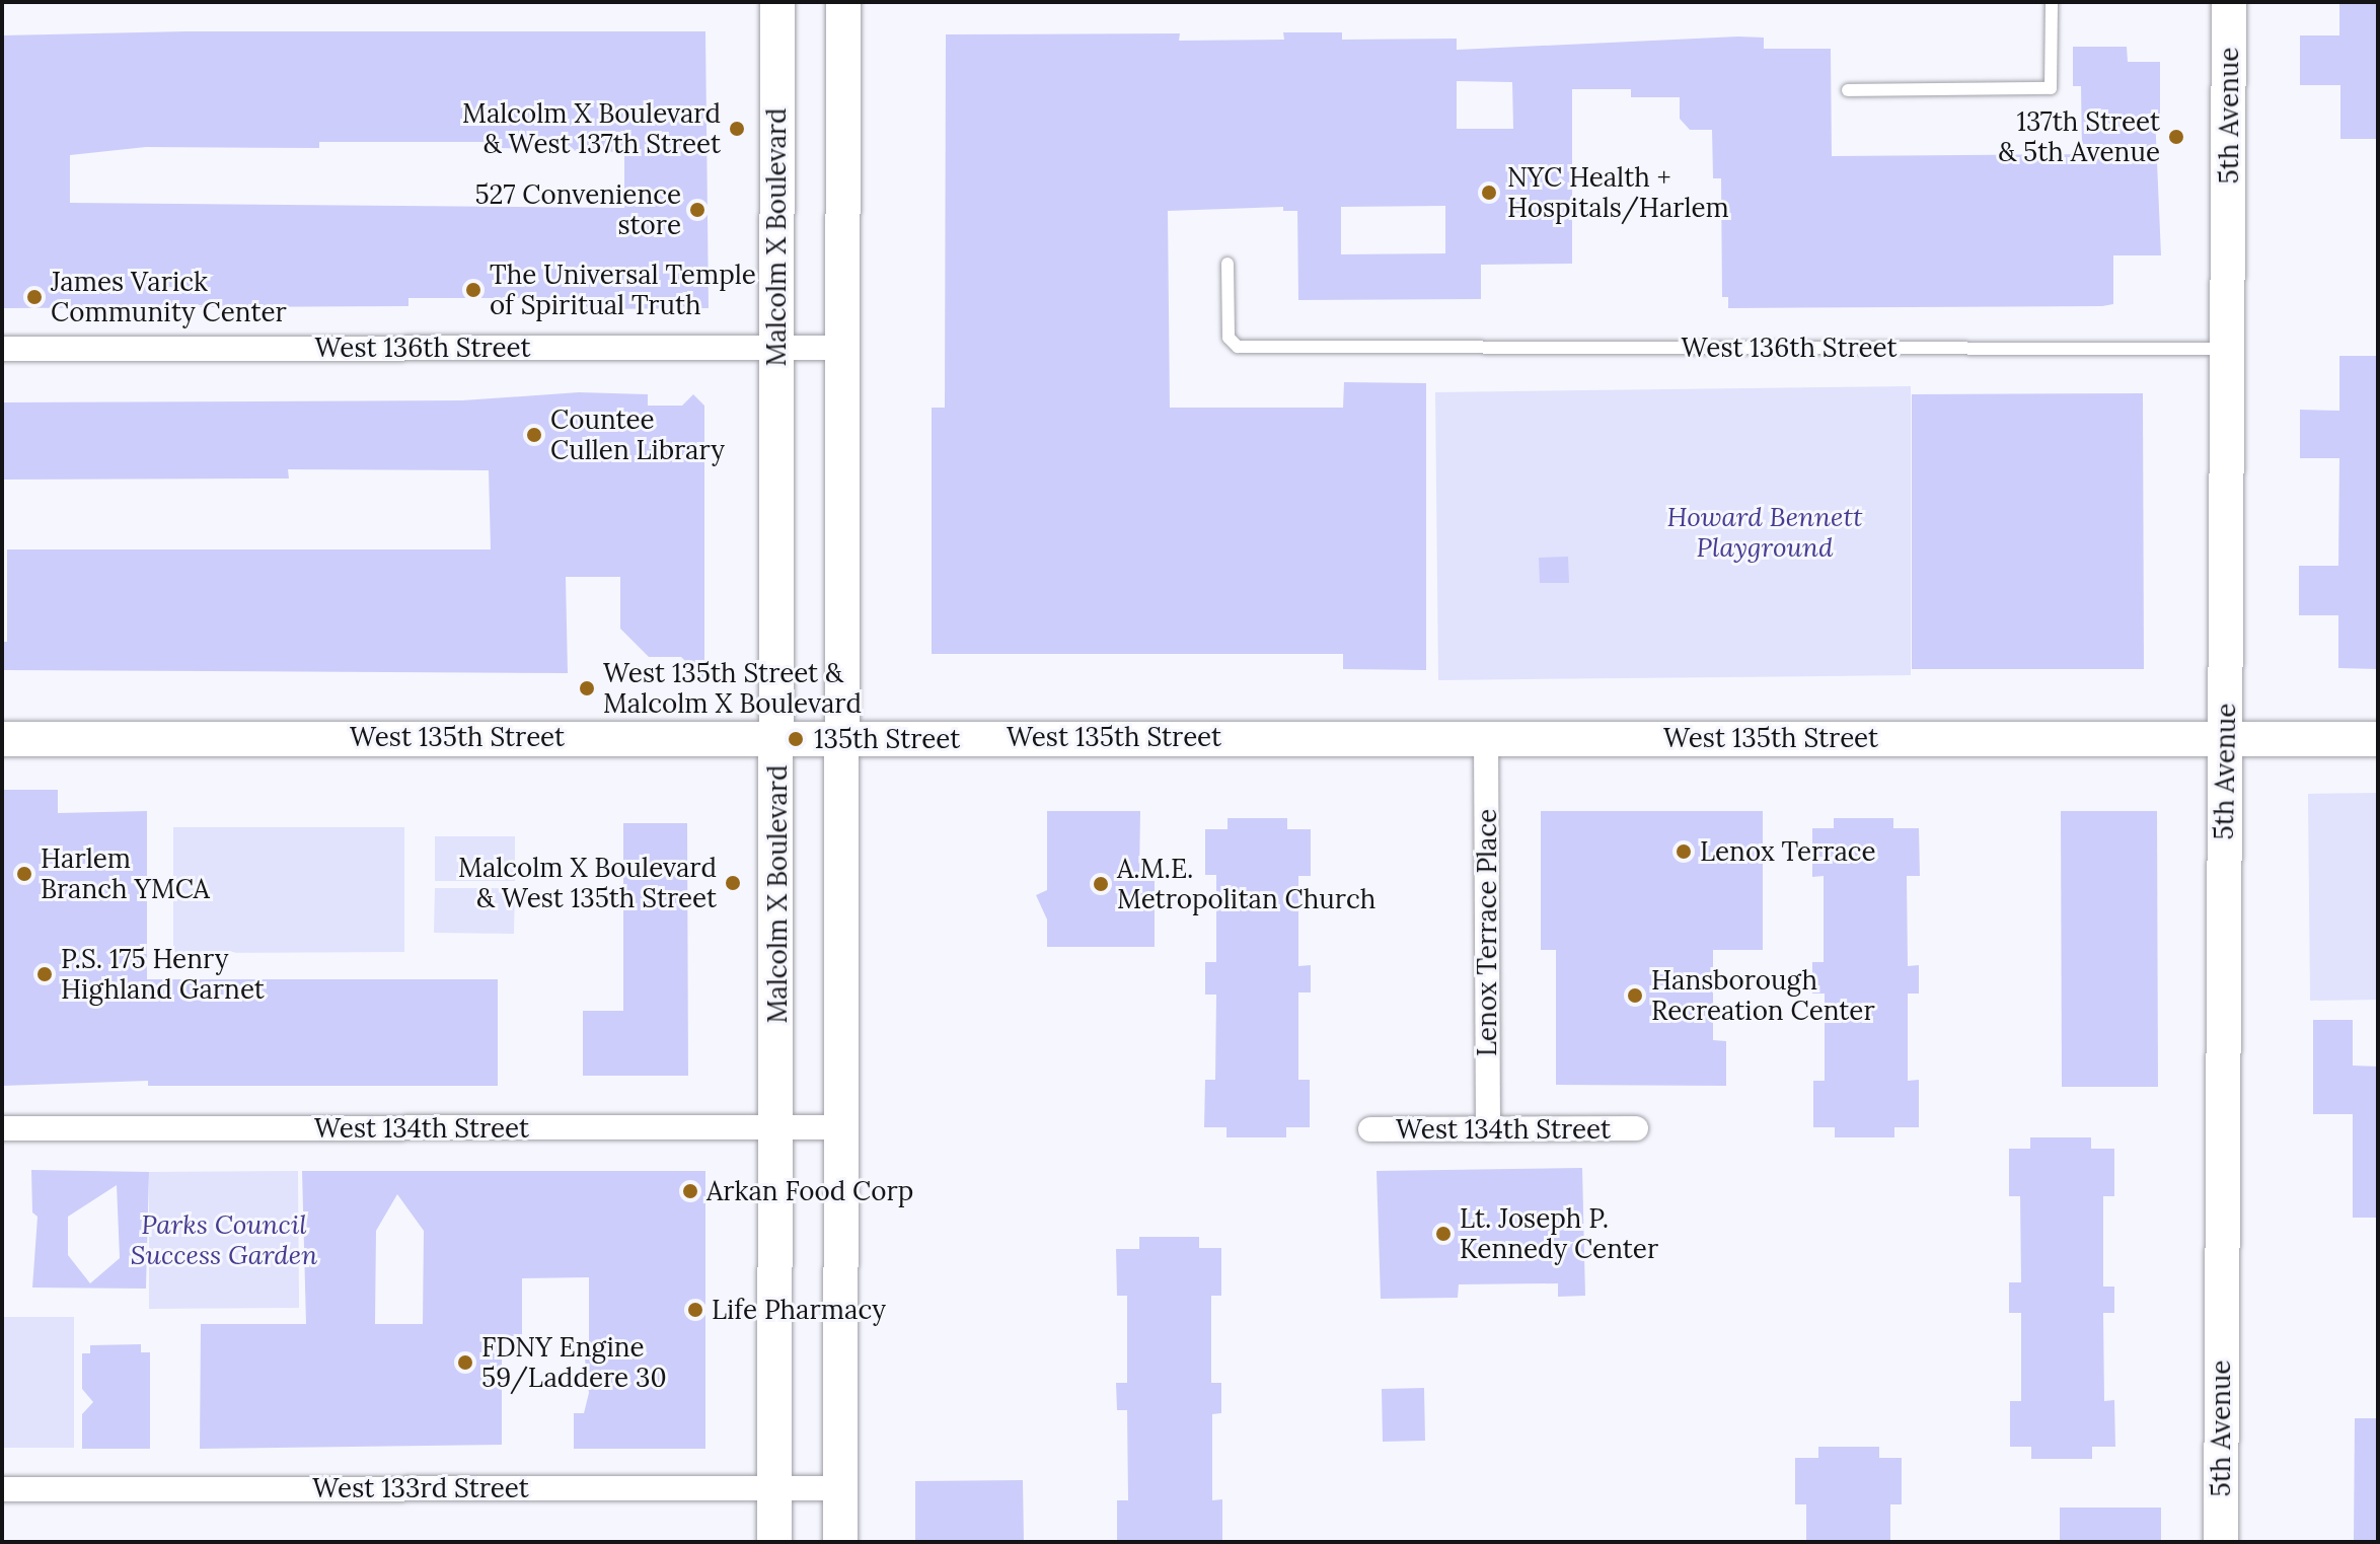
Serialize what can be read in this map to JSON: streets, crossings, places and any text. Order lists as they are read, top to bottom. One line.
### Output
{"streets":{"main road":["5th Avenue","Malcolm X Boulevard","West 135th Street"],"street":["West 136th Street","Lenox Terrace Place","West 134th Street","West 133rd Street"]},"crossings":[["5th Avenue","West 136th Street"],["5th Avenue","West 135th Street"],["Malcolm X Boulevard","West 136th Street"],["Malcolm X Boulevard","West 135th Street"],["Malcolm X Boulevard","West 134th Street"],["Malcolm X Boulevard","West 133rd Street"],["West 135th Street","Lenox Terrace Place"],["Lenox Terrace Place","West 134th Street"]],"parks":["Howard Bennett Playground","Parks Council Success Garden"],"places":["Malcolm X Boulevard & West 137th Street","137th Street & 5th Avenue","NYC Health + Hospitals/Harlem","527 Convenience store","The Universal Temple of Spiritual Truth","James Varick Community Center","Countee Cullen Library","West 135th Street & Malcolm X Boulevard","135th Street","Lenox Terrace","Harlem Branch YMCA","Malcolm X Boulevard & West 135th Street","A.M.E. Metropolitan Church","P.S. 175 Henry Highland Garnet","Hansborough Recreation Center","Arkan Food Corp","Lt. Joseph P. Kennedy Center","Life Pharmacy","FDNY Engine 59/Laddere 30"]}
